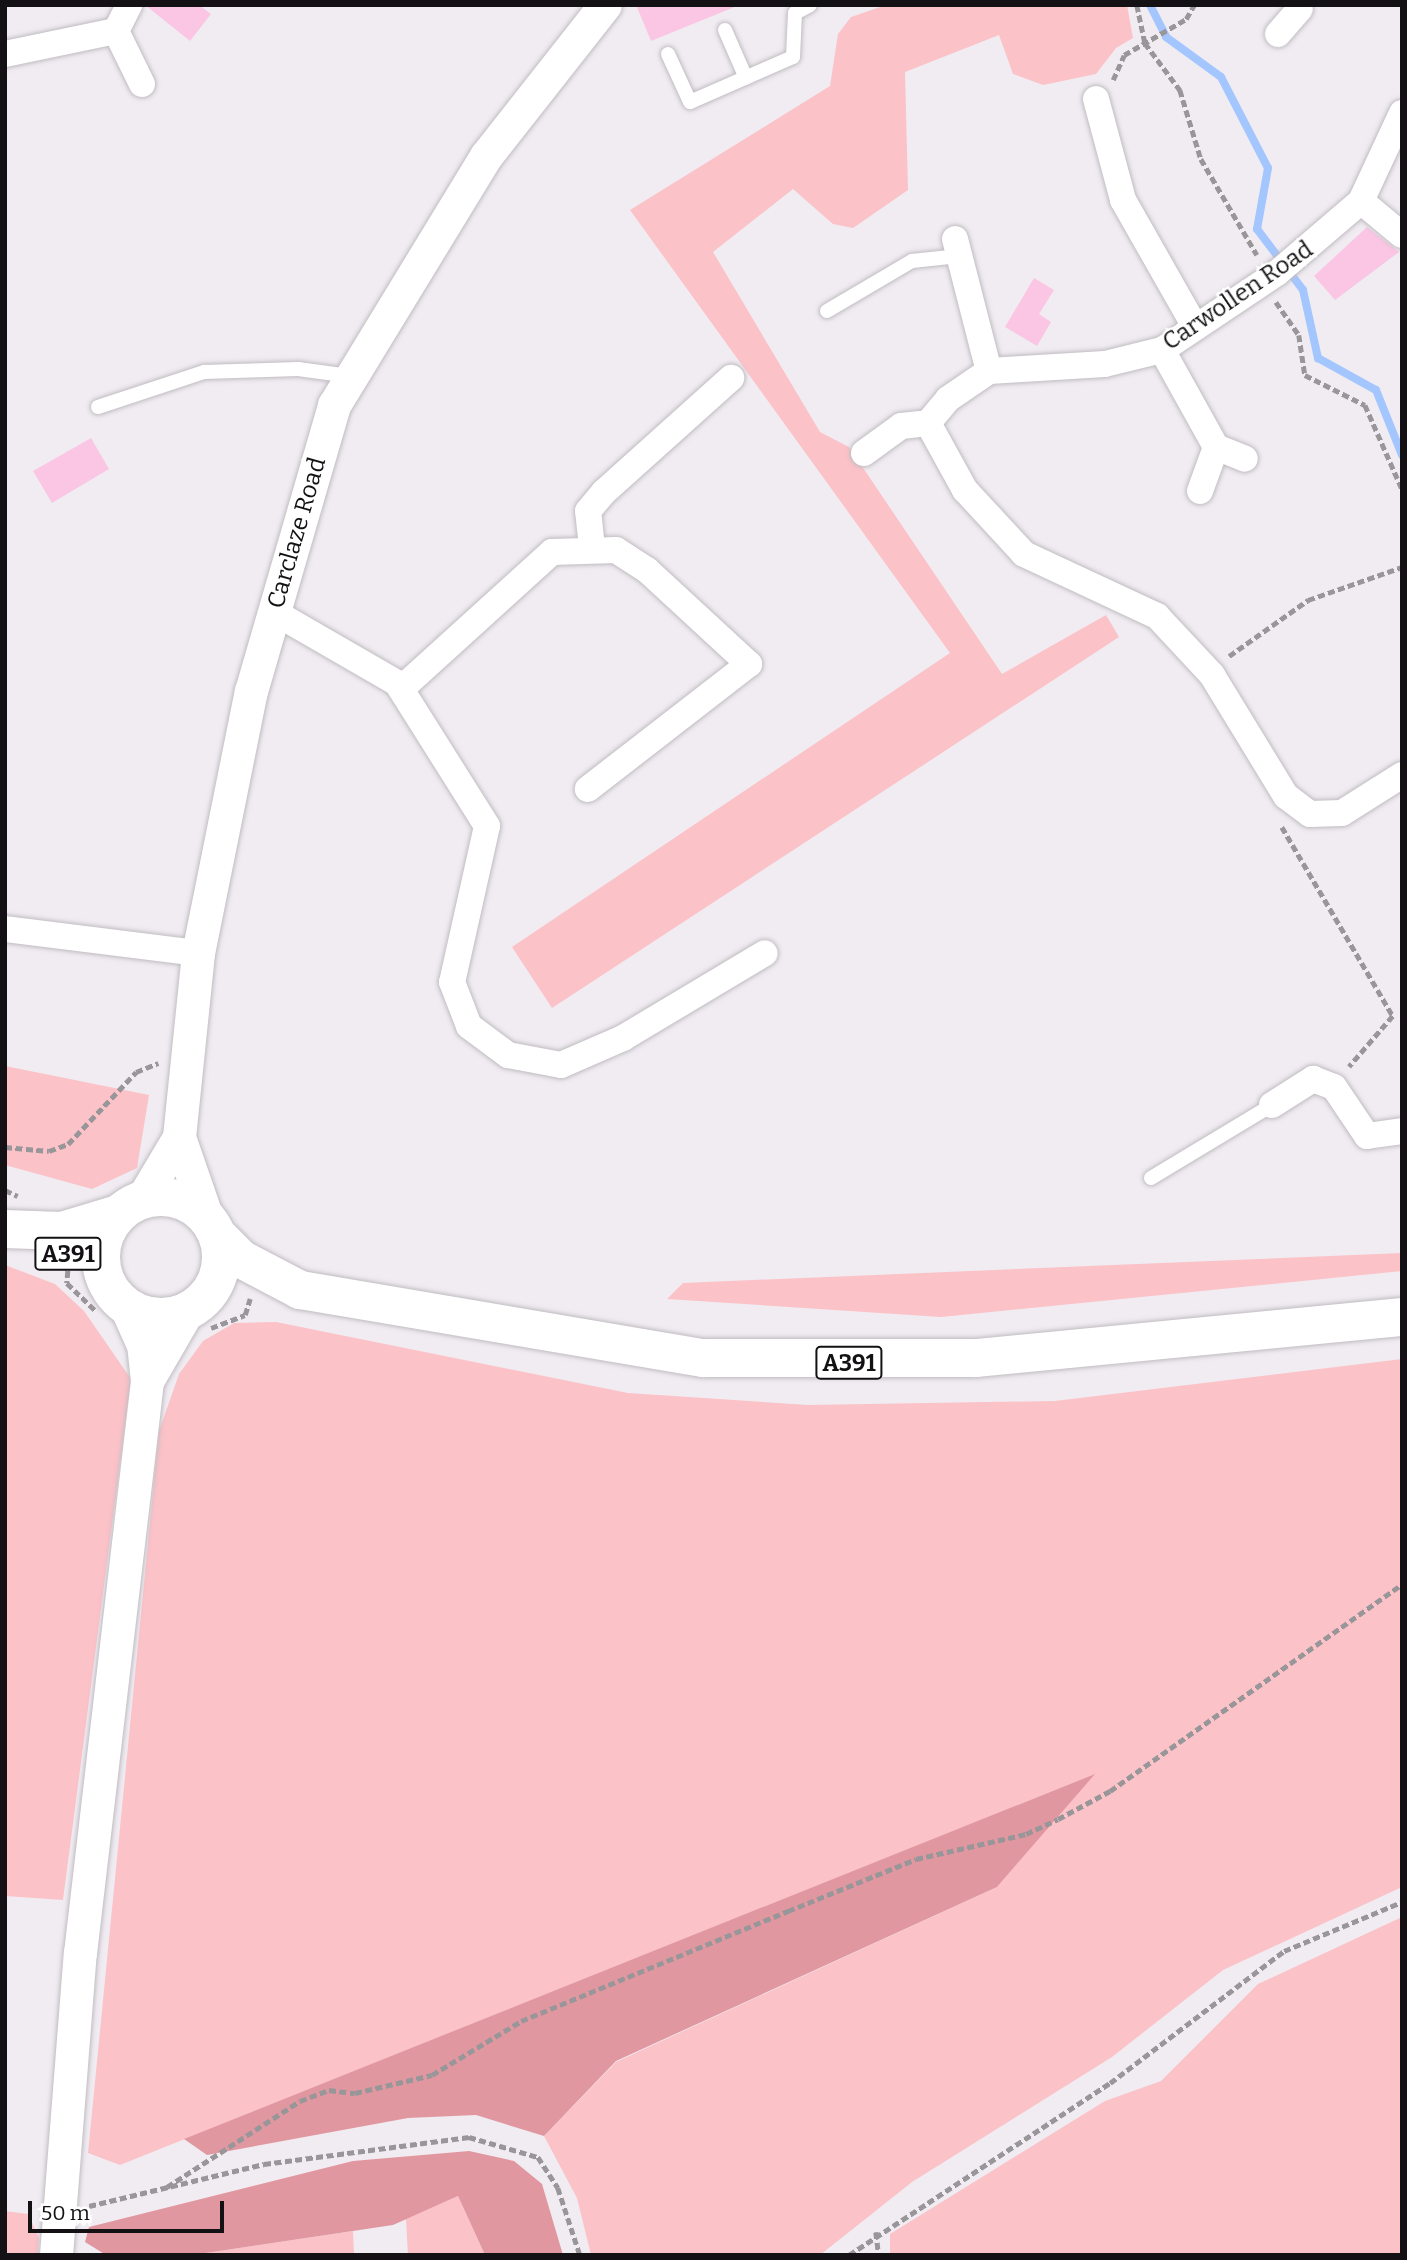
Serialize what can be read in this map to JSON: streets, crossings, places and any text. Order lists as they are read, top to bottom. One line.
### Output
{"streets":{"highway":["A391"],"street":["Carwollen Road","Carclaze Road"]},"crossings":[["Carclaze Road","A391"]],"scale_bar":"50 m"}
